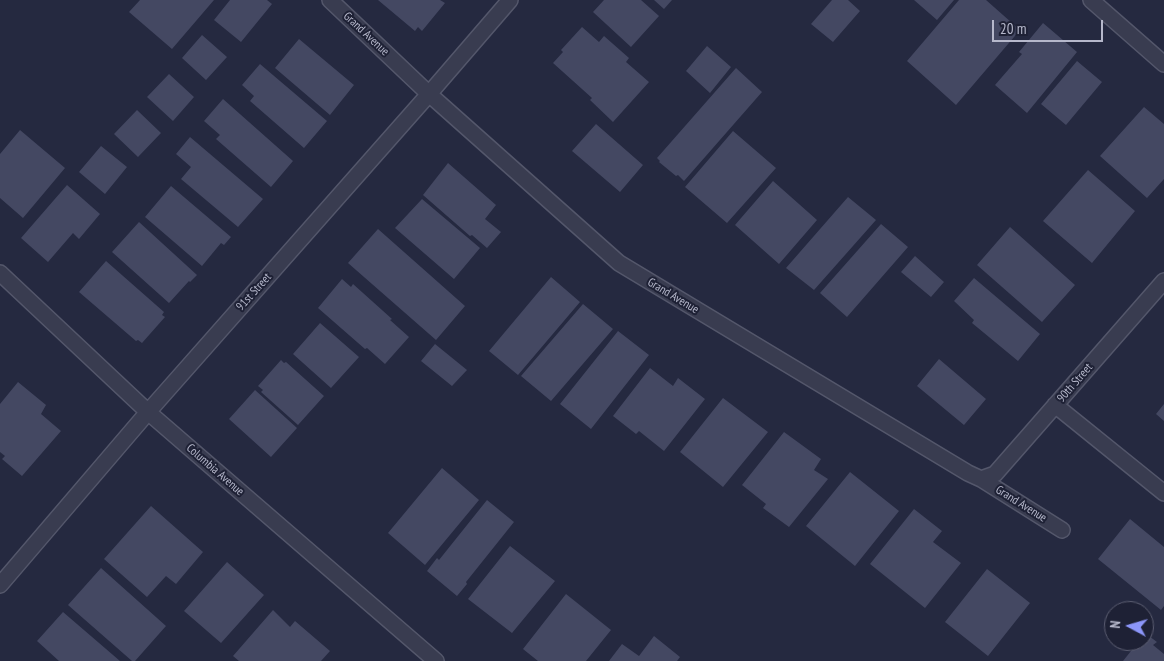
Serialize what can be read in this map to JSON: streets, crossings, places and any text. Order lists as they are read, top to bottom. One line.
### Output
{"streets":{"street":["Grand Avenue","91st Street","90th Street","Columbia Avenue"]},"crossings":[["Grand Avenue","91st Street"],["Grand Avenue","90th Street"],["91st Street","Columbia Avenue"]],"scale_bar":"20 m","north":"left"}
